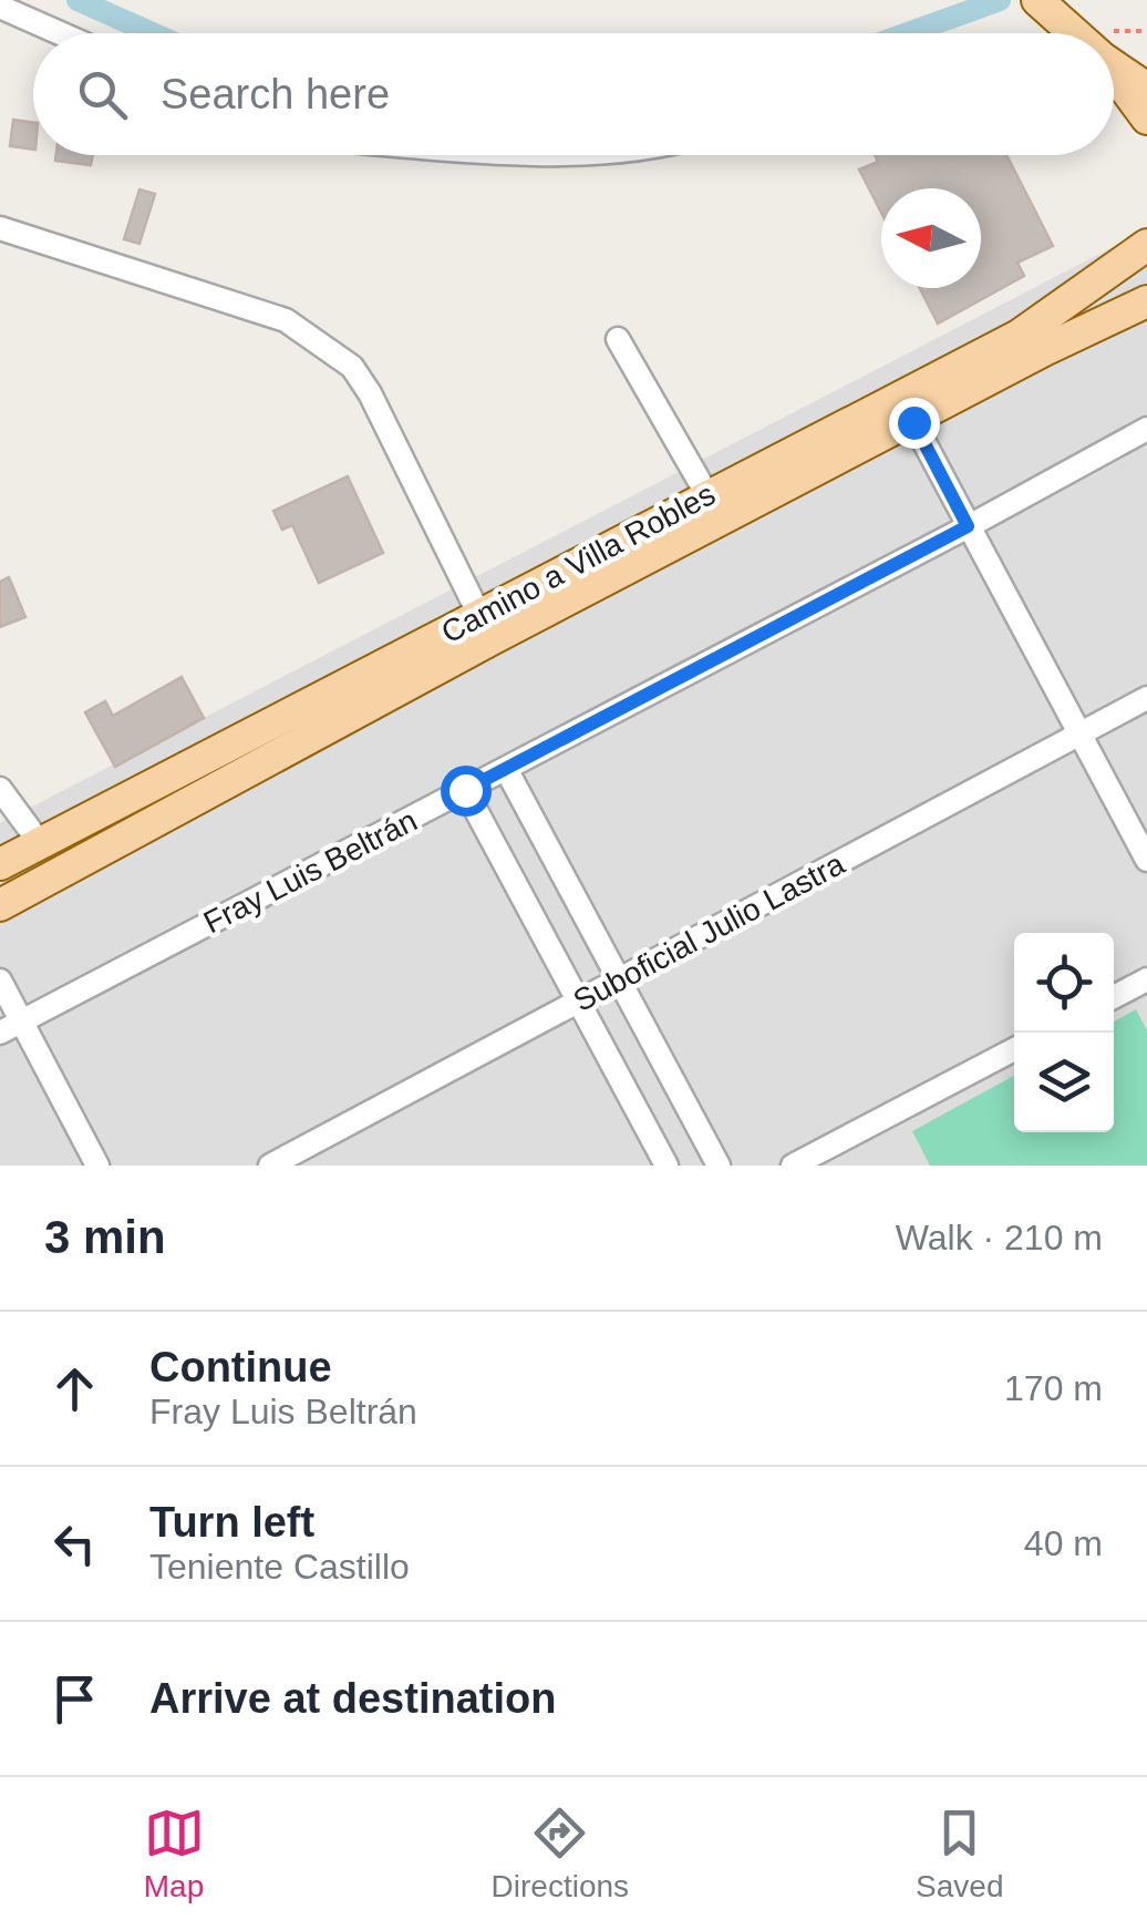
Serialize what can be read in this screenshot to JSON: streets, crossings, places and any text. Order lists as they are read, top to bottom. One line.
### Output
{"streets":{"main road":["Camino a Villa Robles"],"street":["Fray Luis Beltrán","Suboficial Julio Lastra"]},"north":"left","page":{"search":"Search here","heading":["3 min","Walk · 210 m"],"list":[["Continue","Fray Luis Beltrán","170 m"],["Turn left","Teniente Castillo","40 m"],"Arrive at destination"],"nav":["Map","Directions","Saved"]}}
